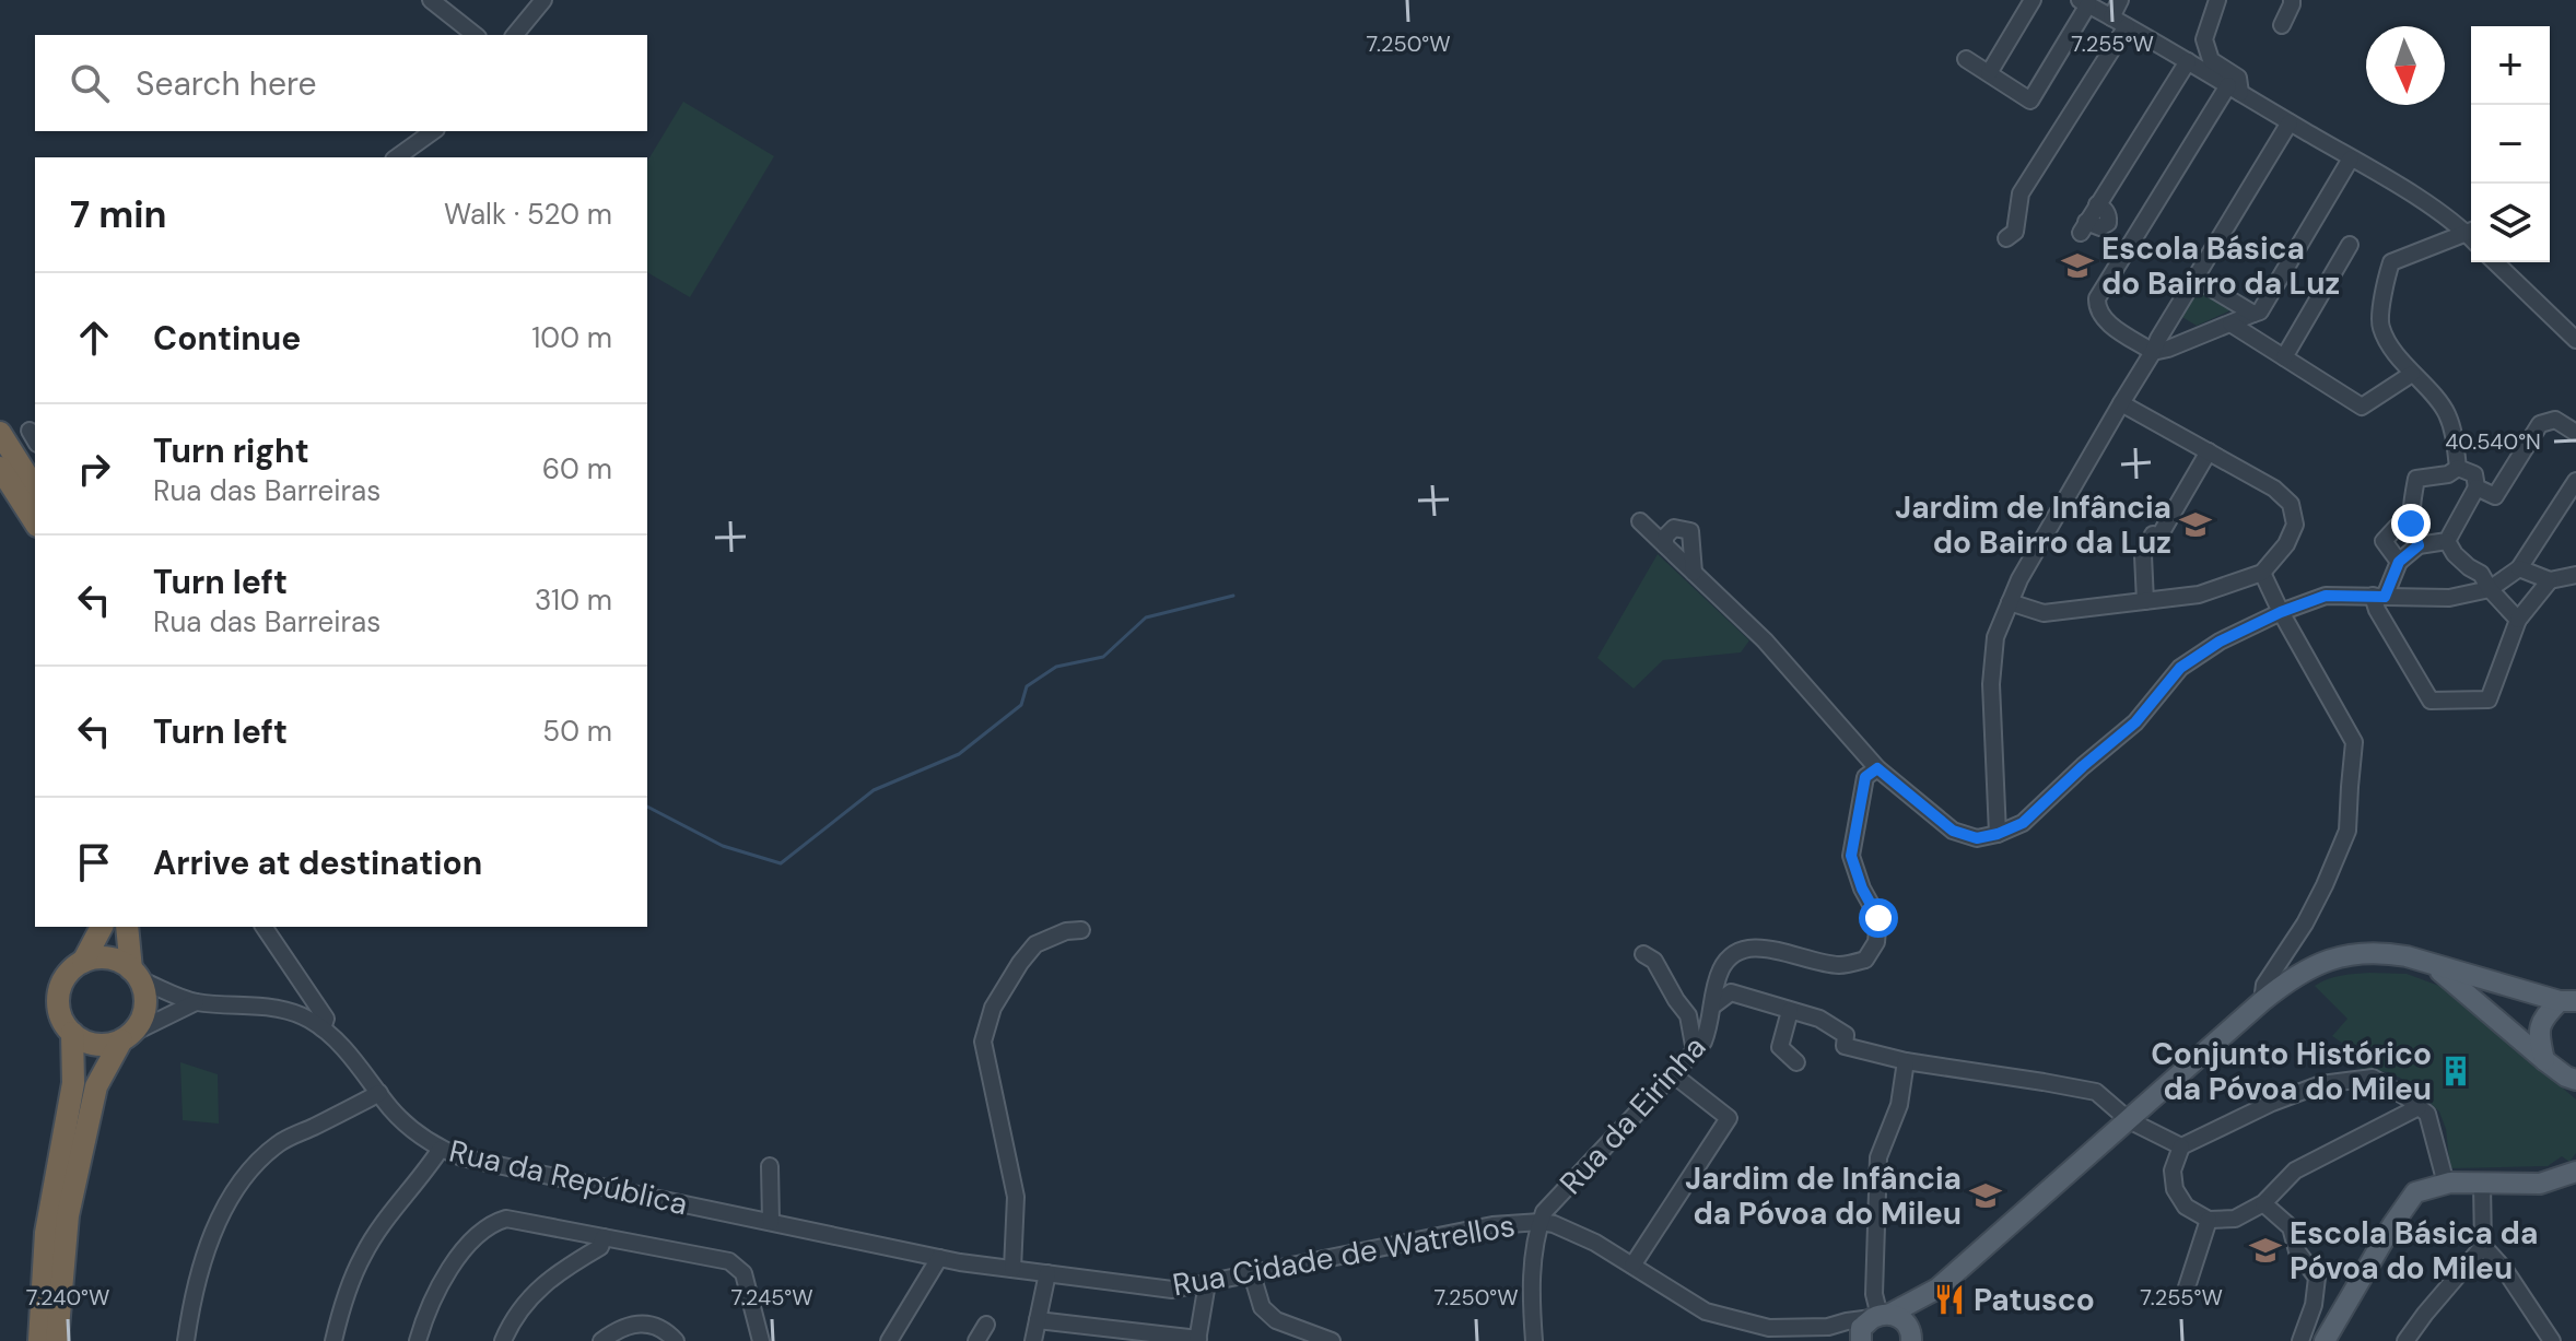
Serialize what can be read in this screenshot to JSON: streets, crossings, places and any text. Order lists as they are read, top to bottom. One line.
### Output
{"streets":{"street":["Rua da Eirinha","Rua da República","Rua Cidade de Watrellos"]},"crossings":[["Rua da Eirinha","Rua Cidade de Watrellos"],["Rua da República","Rua Cidade de Watrellos"]],"places":{"school or university":["Escola Básica do Bairro da Luz","Jardim de Infância do Bairro da Luz","Jardim de Infância da Póvoa do Mileu","Escola Básica da Póvoa do Mileu"],"building":["Conjunto Histórico da Póvoa do Mileu"],"restaurant":["Patusco"]},"north":"bottom","page":{"map_buttons":["+","−"],"search":"Search here","heading":["7 min","Walk · 520 m"],"list":[["Continue","100 m"],["Turn right","Rua das Barreiras","60 m"],["Turn left","Rua das Barreiras","310 m"],["Turn left","50 m"],"Arrive at destination"]},"coordinates":["7.250°W","7.255°W","40.540°N","7.240°W","7.245°W"]}
